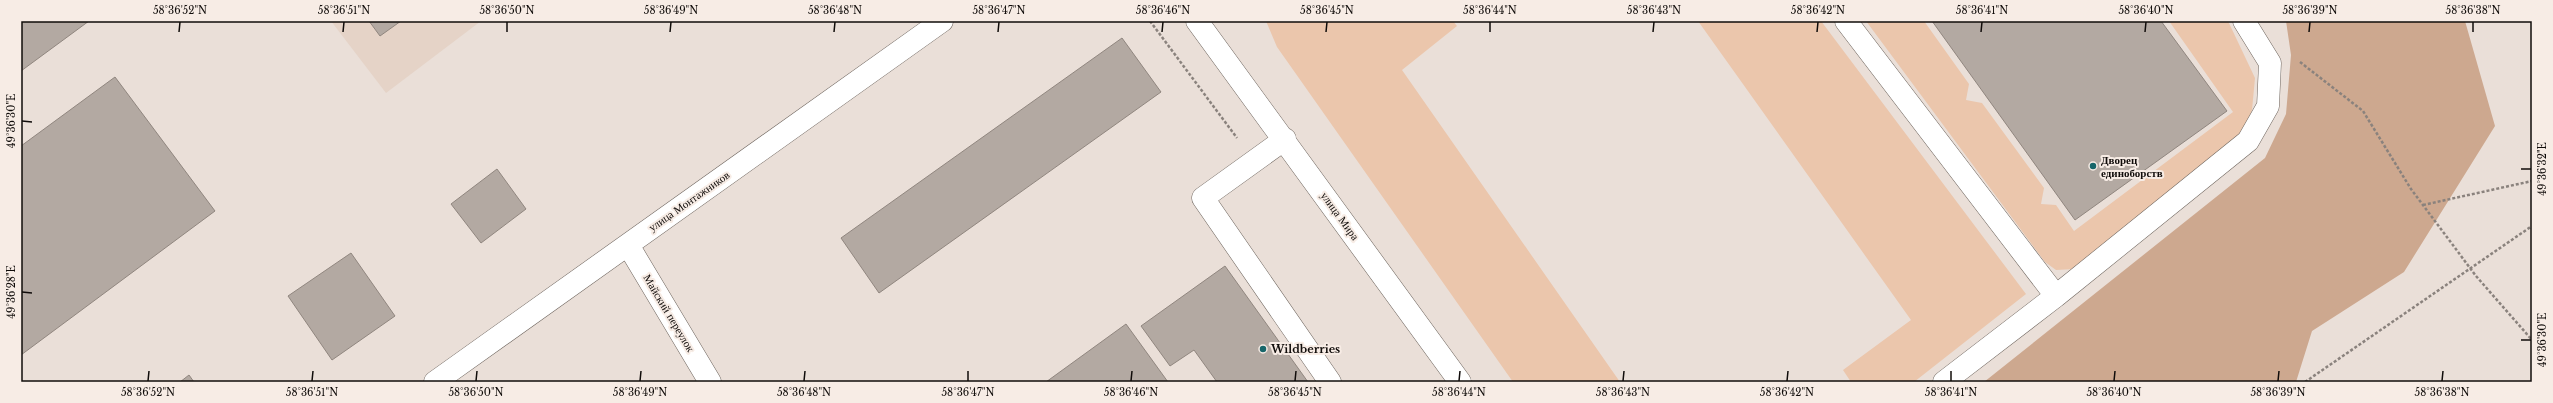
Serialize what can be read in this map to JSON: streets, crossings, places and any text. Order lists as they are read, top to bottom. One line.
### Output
{"streets":{"street":["улица Монтажников","улица Мира","Майский переулок"]},"crossings":[["улица Монтажников","Майский переулок"]],"places":["Дворец единоборств","Wildberries"],"coordinates":["58°36'52\"N","58°36'51\"N","58°36'50\"N","58°36'49\"N","58°36'48\"N","58°36'47\"N","58°36'46\"N","58°36'45\"N","58°36'44\"N","58°36'43\"N","58°36'42\"N","58°36'41\"N","58°36'40\"N","58°36'39\"N","58°36'38\"N","49°36'30\"E","49°36'32\"E","49°36'28\"E"]}
